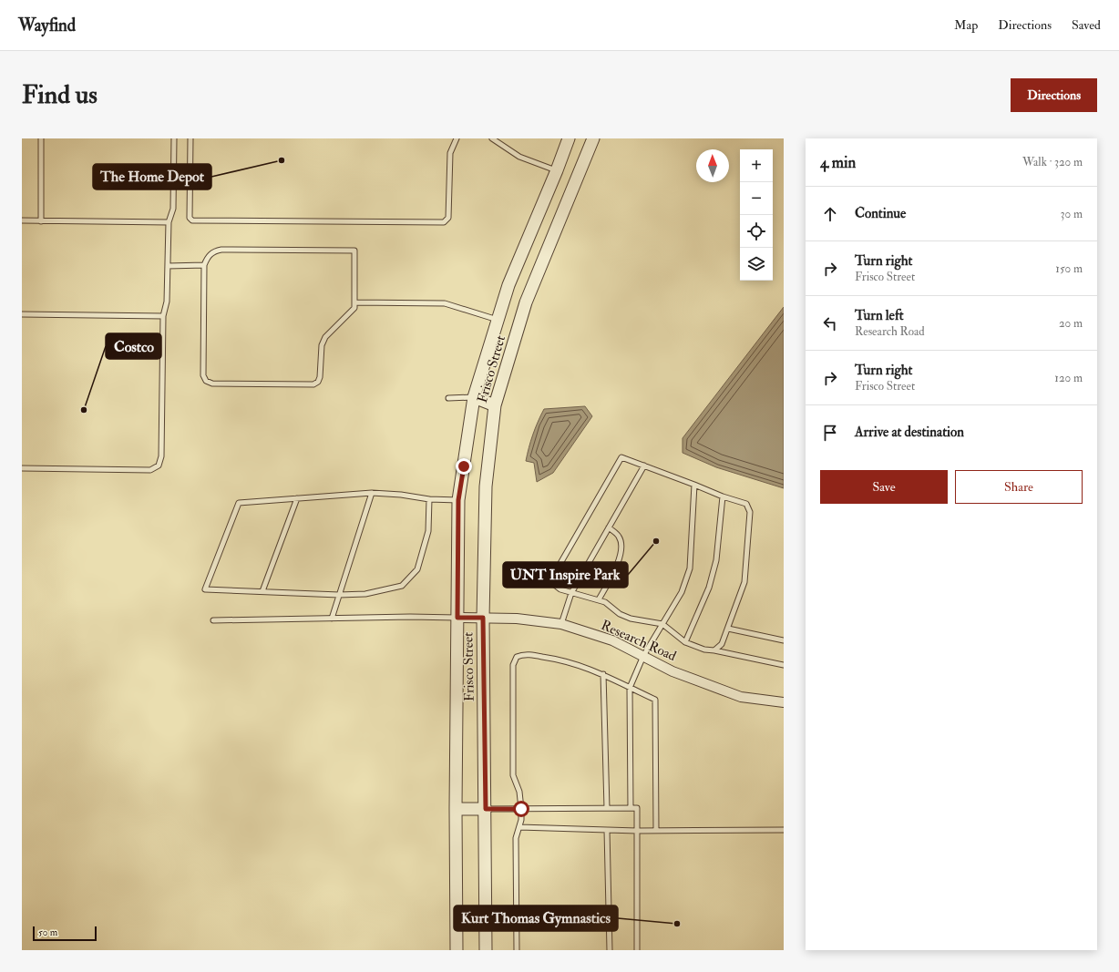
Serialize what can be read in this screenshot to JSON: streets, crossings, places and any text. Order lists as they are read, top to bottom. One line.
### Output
{"streets":{"street":["Frisco Street","Research Road"]},"crossings":[["Frisco Street","Research Road"]],"places":["The Home Depot","Costco","UNT Inspire Park","Kurt Thomas Gymnastics"],"scale_bar":"50 m","north":"top","page":{"header":"Wayfind","nav":["Map","Directions","Saved"],"buttons":["Directions",["Save","Share"]],"title":"Find us","heading":["4 min","Walk · 320 m"],"map_buttons":["+","−"],"list":[["Continue","30 m"],["Turn right","Frisco Street","150 m"],["Turn left","Research Road","20 m"],["Turn right","Frisco Street","120 m"],"Arrive at destination"],"scale":"50 m"}}
